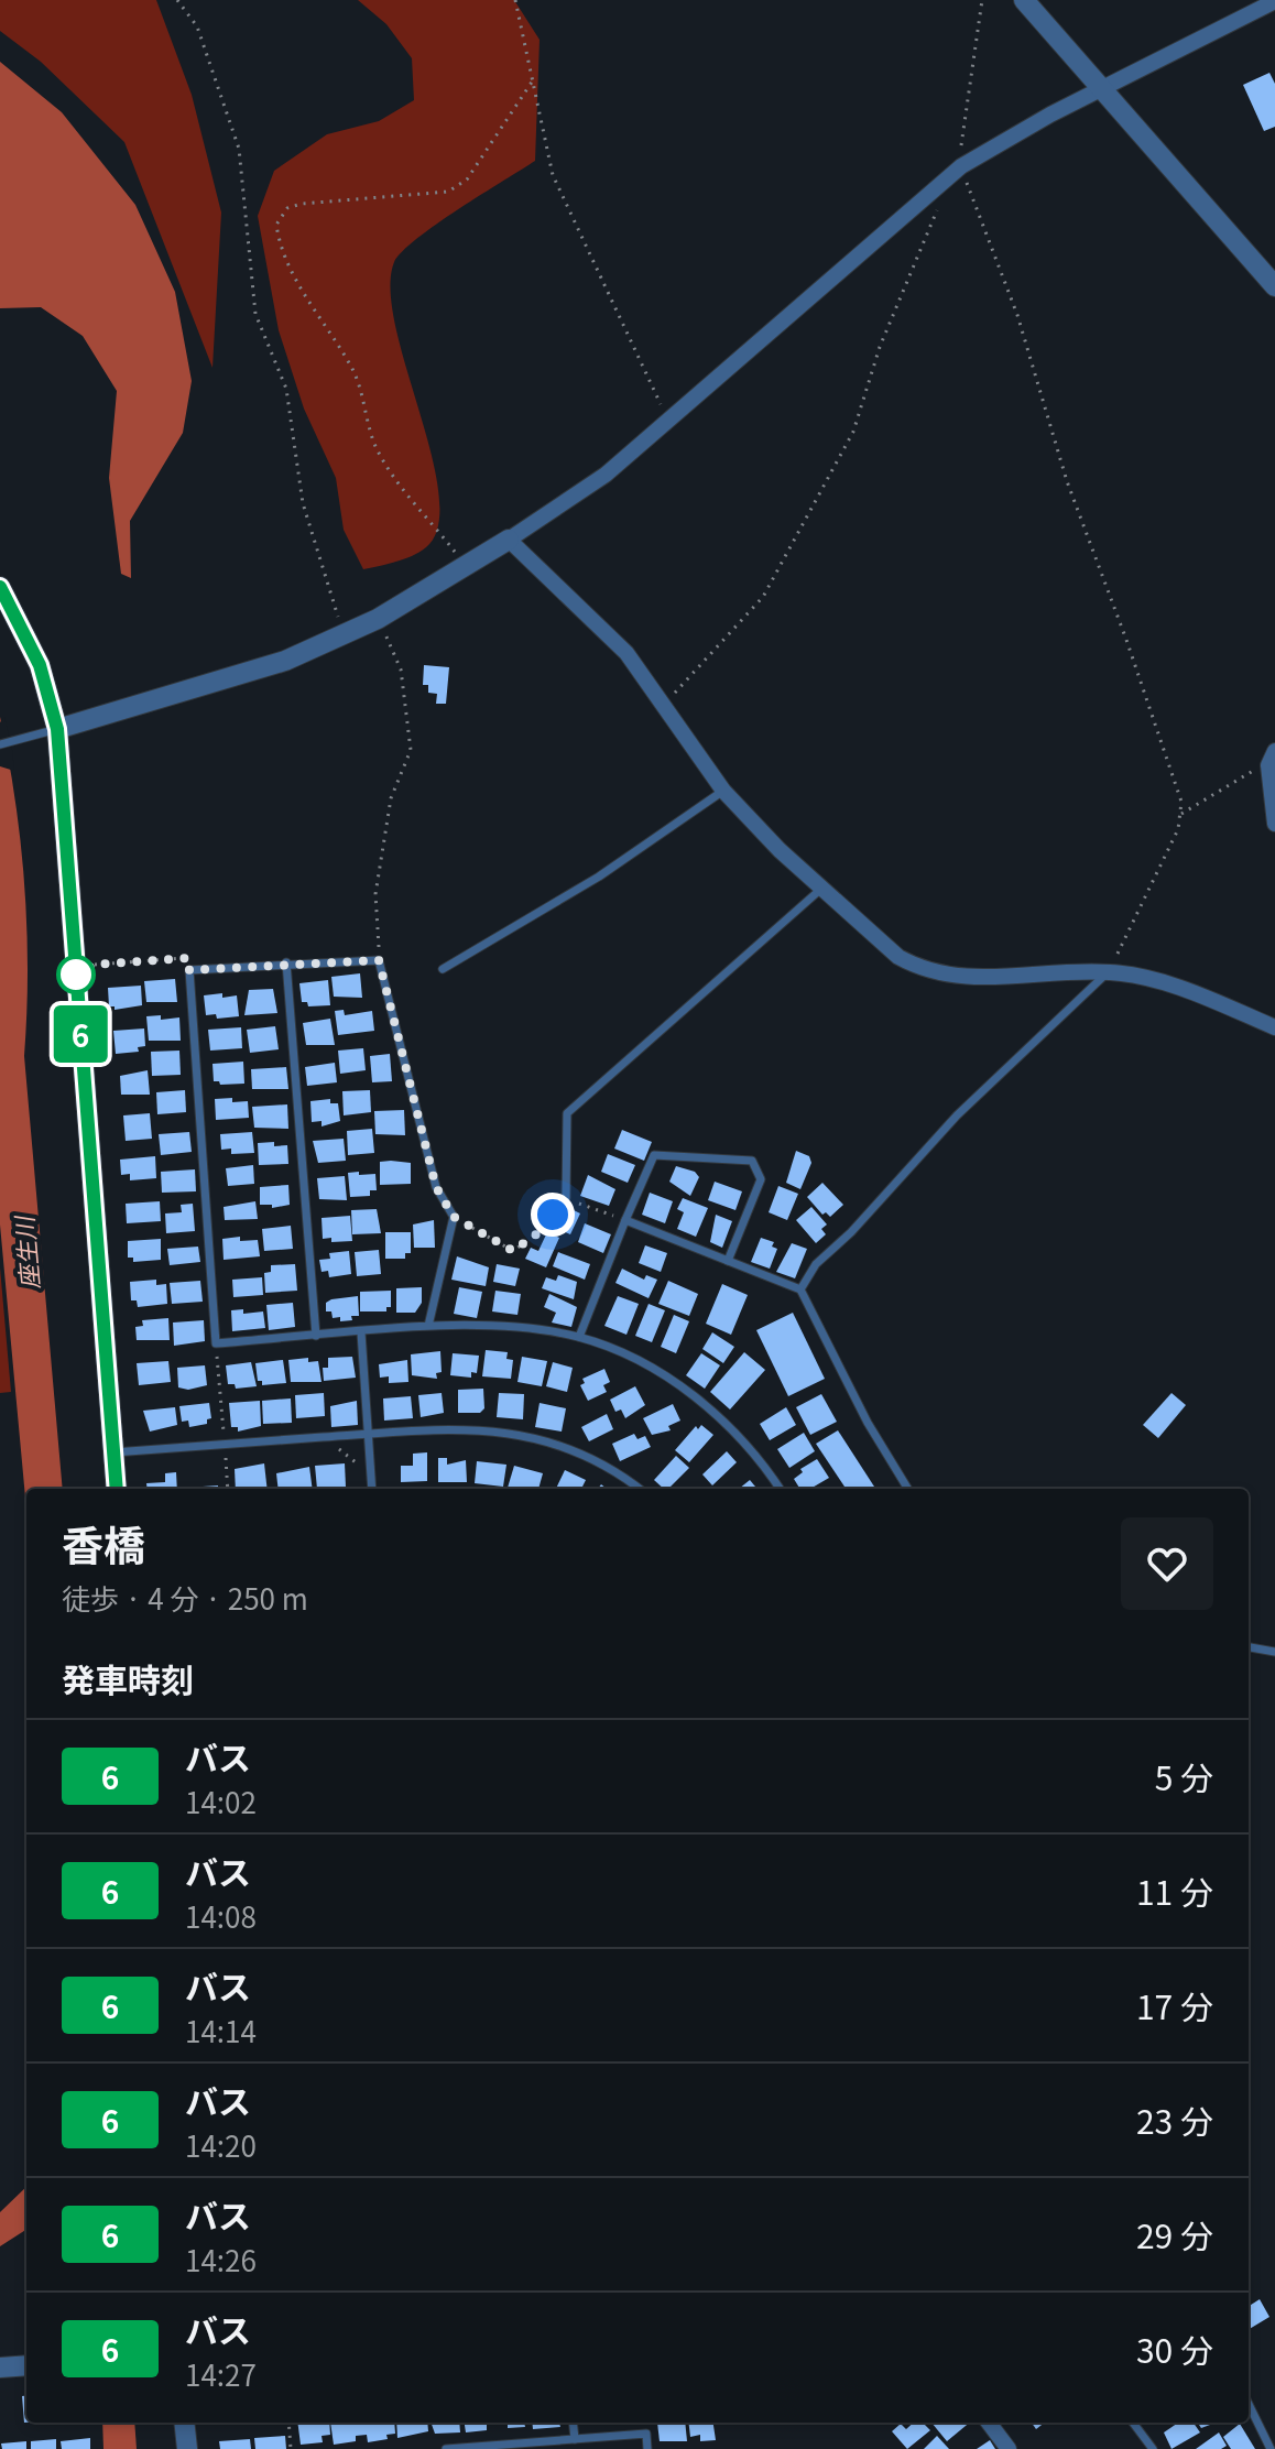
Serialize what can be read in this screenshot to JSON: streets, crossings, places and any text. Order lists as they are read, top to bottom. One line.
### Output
{"water":["座生川"],"lines":["bus line 6"],"page":{"on_map":"6","heading":[["香橋","徒歩 · 4 分 · 250 m"],"発車時刻"],"list":[{"mark":"6","name":"バス","note":"14:02","value":"5 分"},{"mark":"6","name":"バス","note":"14:08","value":"11 分"},{"mark":"6","name":"バス","note":"14:14","value":"17 分"},{"mark":"6","name":"バス","note":"14:20","value":"23 分"},{"mark":"6","name":"バス","note":"14:26","value":"29 分"},{"mark":"6","name":"バス","note":"14:27","value":"30 分"}]}}
